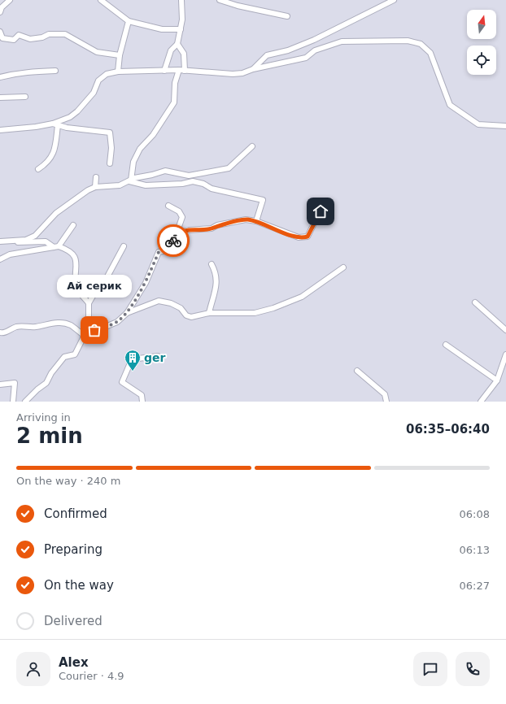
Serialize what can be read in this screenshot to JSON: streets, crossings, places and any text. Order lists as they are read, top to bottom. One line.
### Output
{"places":{"other":["Ай серик"],"building":["ger"]},"north":"top","page":{"bubble":"Ай серик","heading":["2 min","Arriving in","06:35–06:40"],"panel":["Alex","Courier · 4.9"],"bar":"On the way · 240 m","list":[["Confirmed","06:08"],["Preparing","06:13"],["On the way","06:27"],"Delivered"]}}
